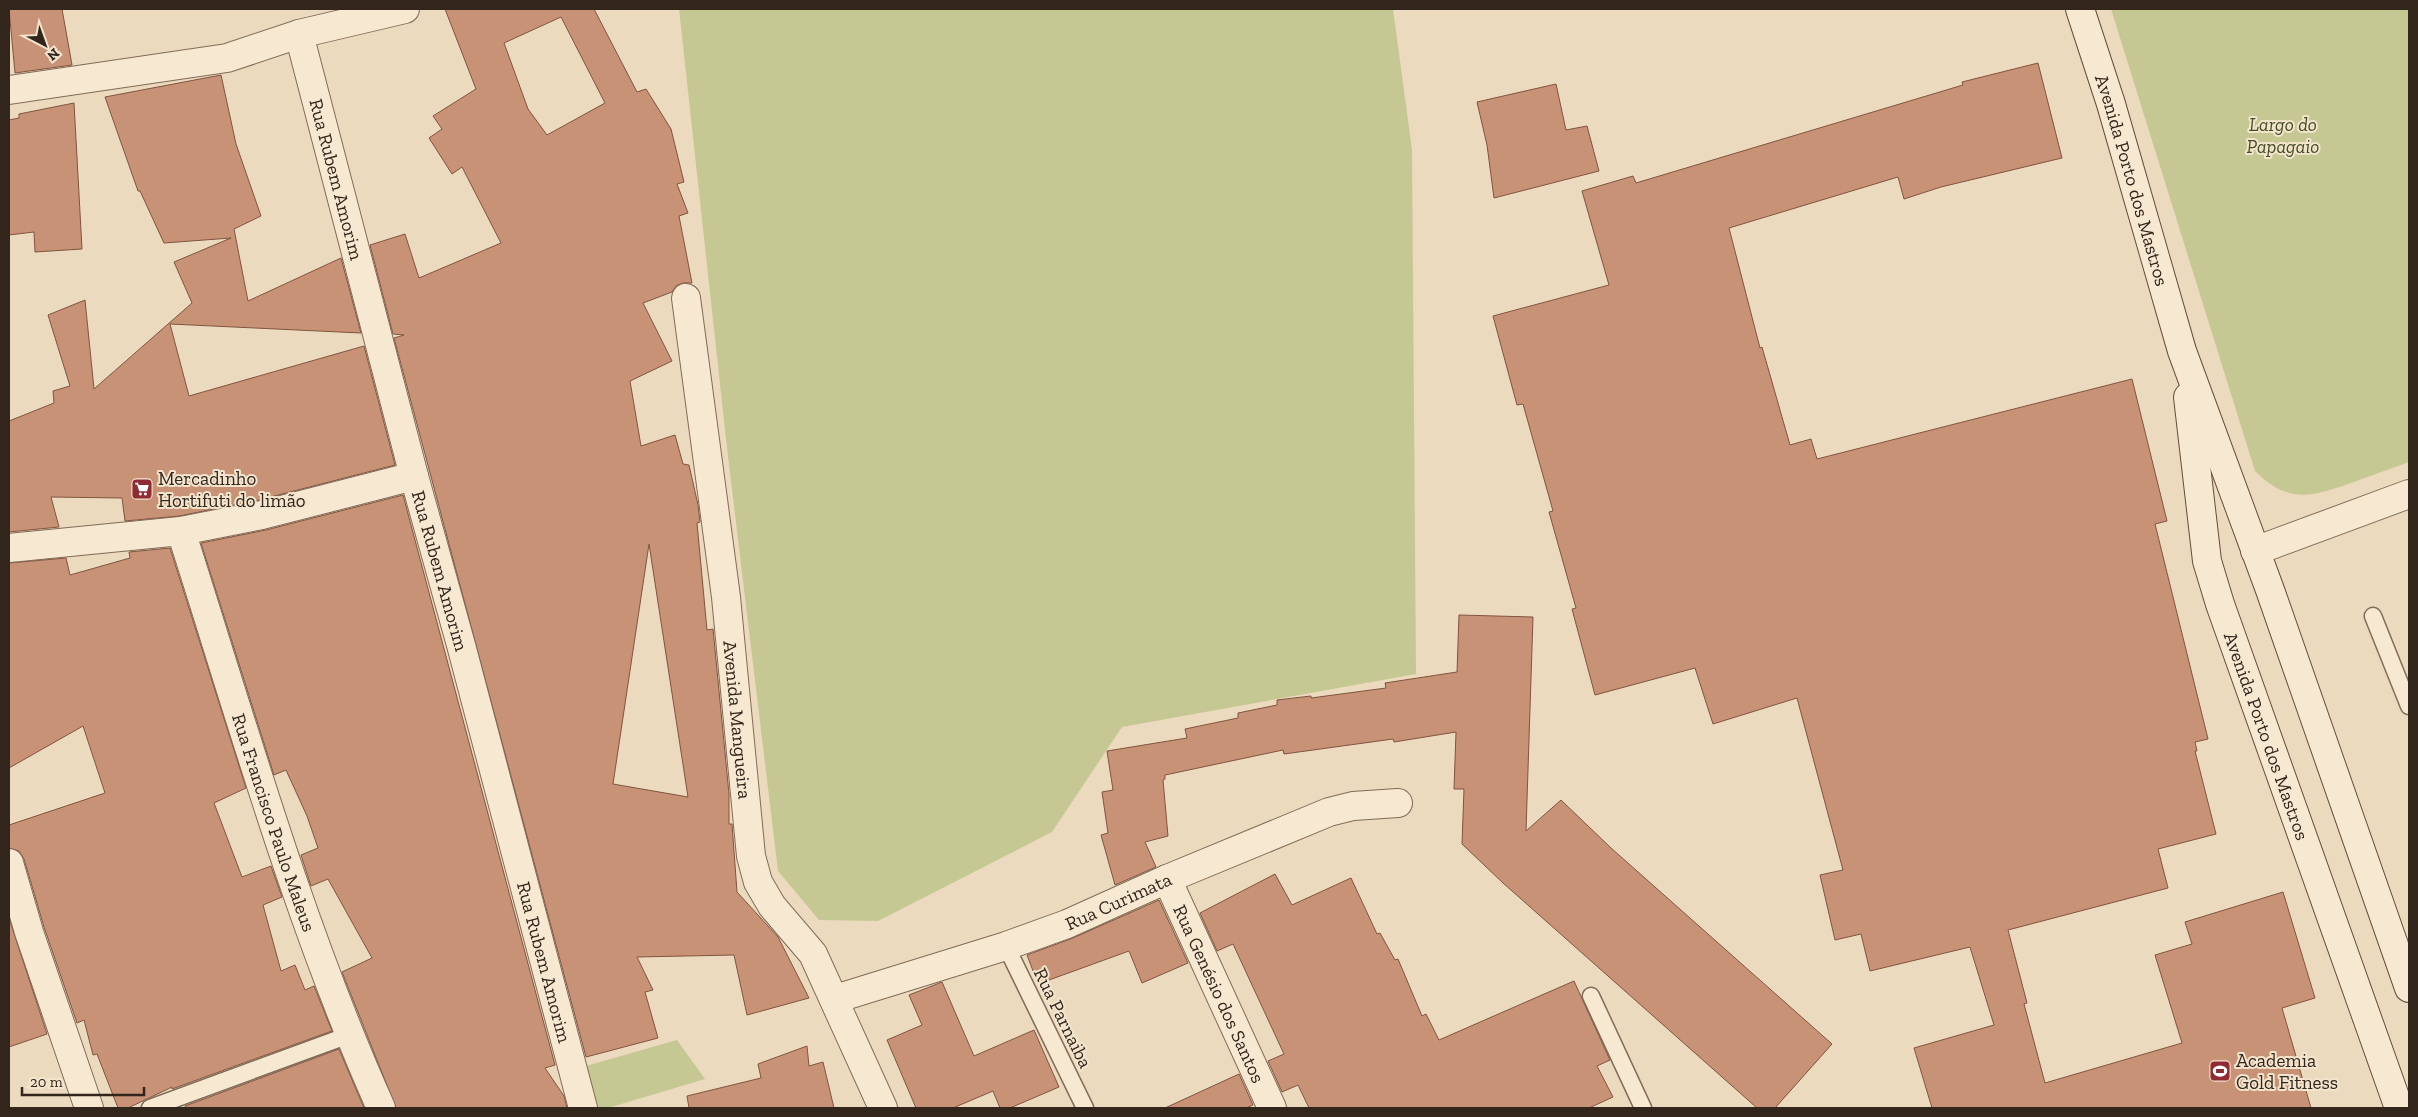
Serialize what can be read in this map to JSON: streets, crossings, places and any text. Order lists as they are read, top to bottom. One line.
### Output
{"streets":{"street":["Rua Rubem Amorim","Avenida Porto dos Mastros","Avenida Mangueira","Rua Francisco Paulo Maleus","Rua Curimata","Rua Genésio dos Santos"],"lane":["Rua Parnaiba"]},"crossings":[["Avenida Mangueira","Rua Curimata"],["Rua Curimata","Rua Genésio dos Santos"],["Rua Curimata","Rua Parnaiba"]],"parks":["Largo do Papagaio"],"places":{"supermarket":["Mercadinho Hortifuti do limão"],"sports":["Academia Gold Fitness"]},"scale_bar":"20 m","north":"bottom right"}
